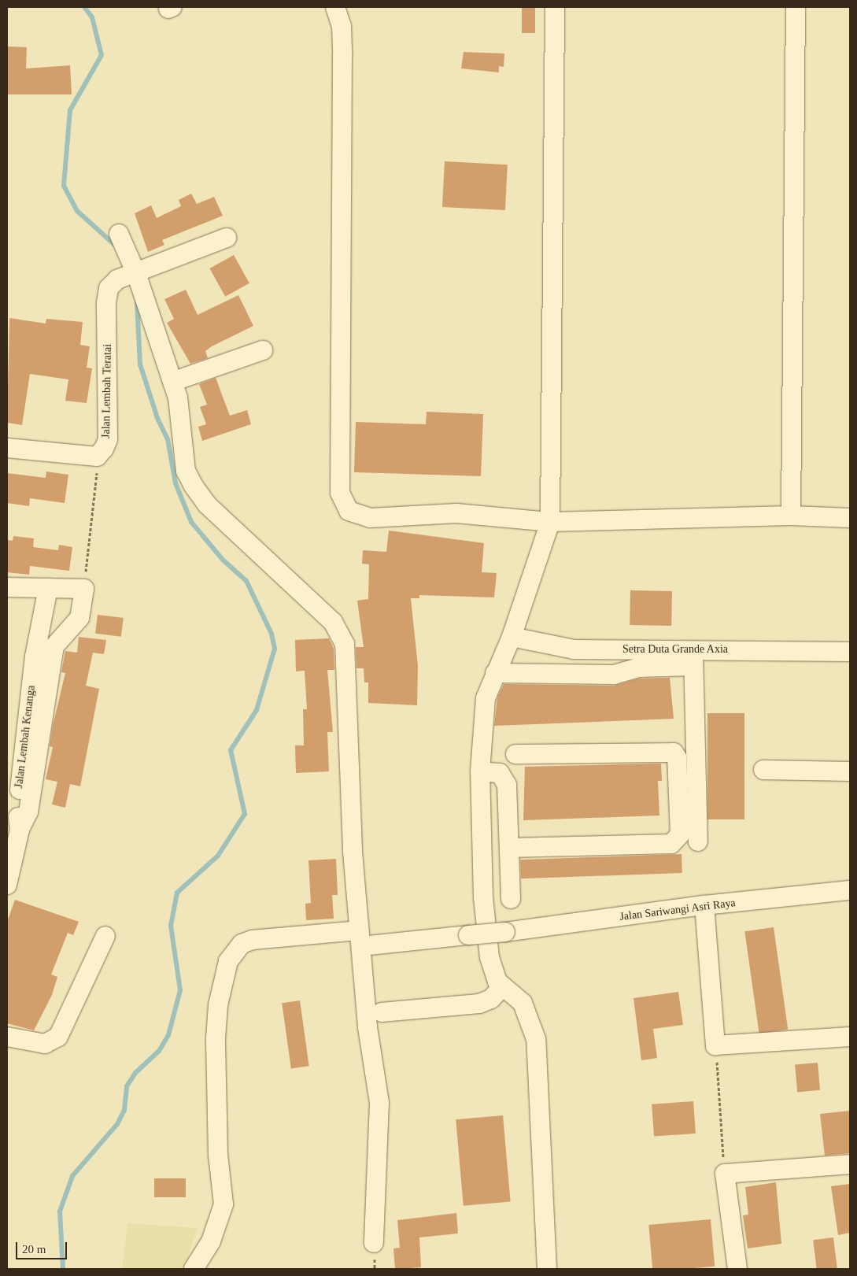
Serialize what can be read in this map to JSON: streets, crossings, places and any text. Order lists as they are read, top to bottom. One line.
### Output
{"streets":{"street":["Jalan Lembah Teratai","Setra Duta Grande Axia","Jalan Lembah Kenanga","Jalan Sariwangi Asri Raya"]},"scale_bar":"20 m"}
